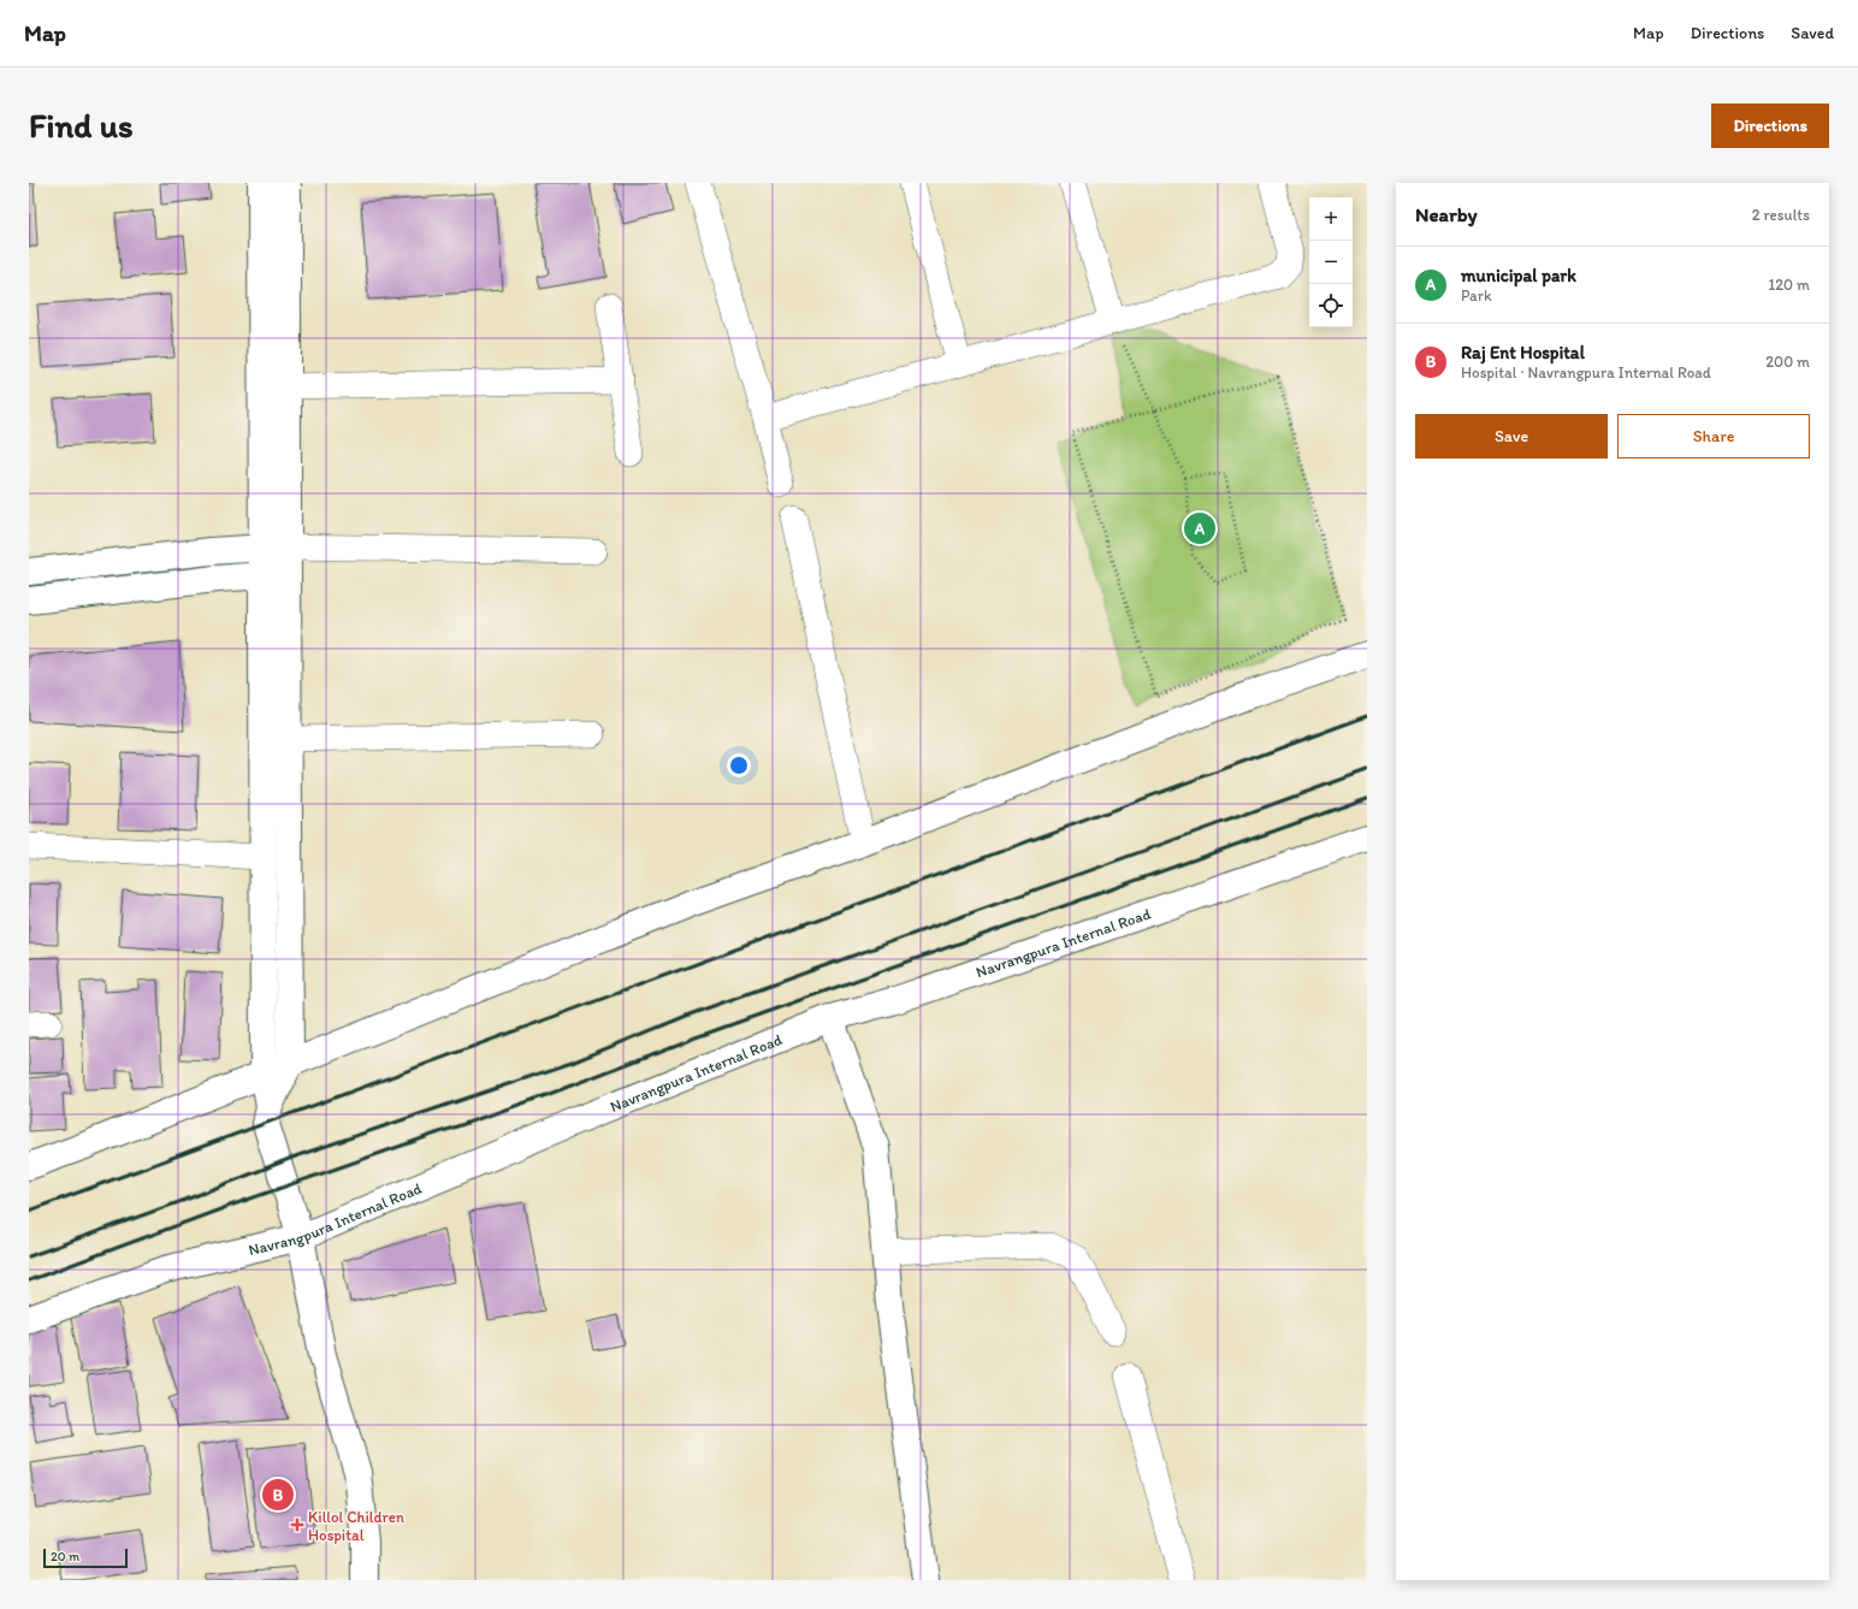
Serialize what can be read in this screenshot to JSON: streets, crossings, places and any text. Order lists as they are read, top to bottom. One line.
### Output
{"streets":{"street":["Navrangpura Internal Road"]},"places":{"health":["Killol Children Hospital"]},"scale_bar":"20 m","page":{"header":"Map","nav":["Map","Directions","Saved"],"buttons":["Directions",["Save","Share"]],"title":"Find us","heading":["Nearby","2 results"],"map_buttons":["+","−"],"list":[{"mark":"A","name":"municipal park","note":"Park","value":"120 m"},{"mark":"B","name":"Raj Ent Hospital","note":"Hospital · Navrangpura Internal Road","value":"200 m"}],"pins":["A","B"],"scale":"20 m"}}
